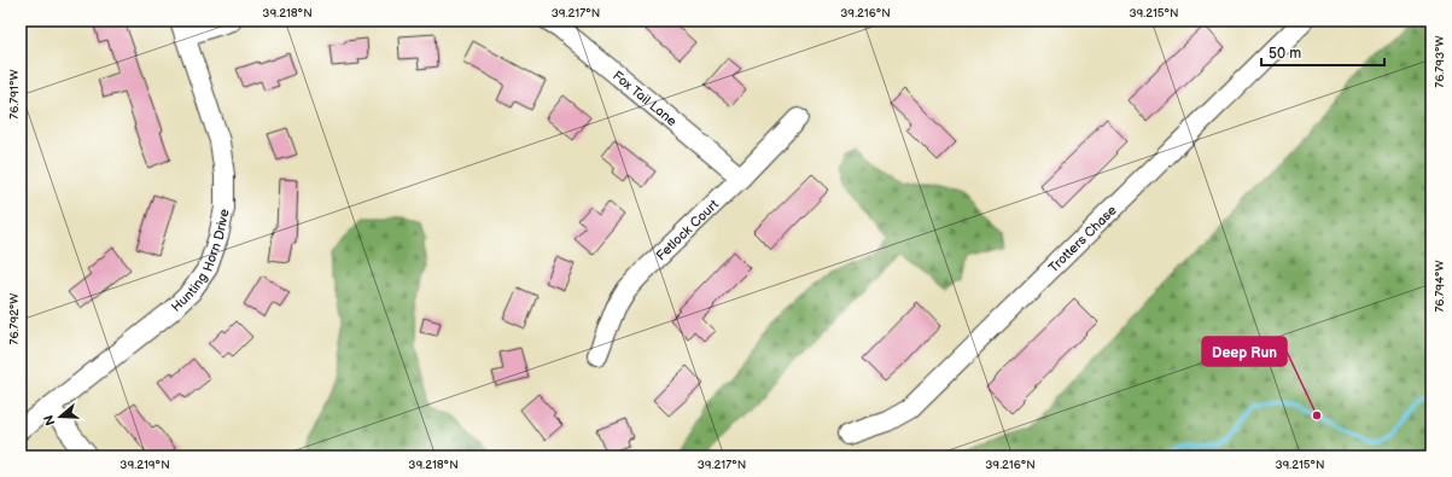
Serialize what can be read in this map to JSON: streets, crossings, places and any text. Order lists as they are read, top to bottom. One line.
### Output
{"streets":{"street":["Fox Tail Lane","Fetlock Court","Trotters Chase","Hunting Horn Drive"]},"crossings":[["Fox Tail Lane","Fetlock Court"]],"places":["Deep Run"],"scale_bar":"50 m","north":"left","coordinates":["39.218°N","39.217°N","39.216°N","39.215°N","76.793°W","76.791°W","76.794°W","76.792°W","39.219°N"]}
